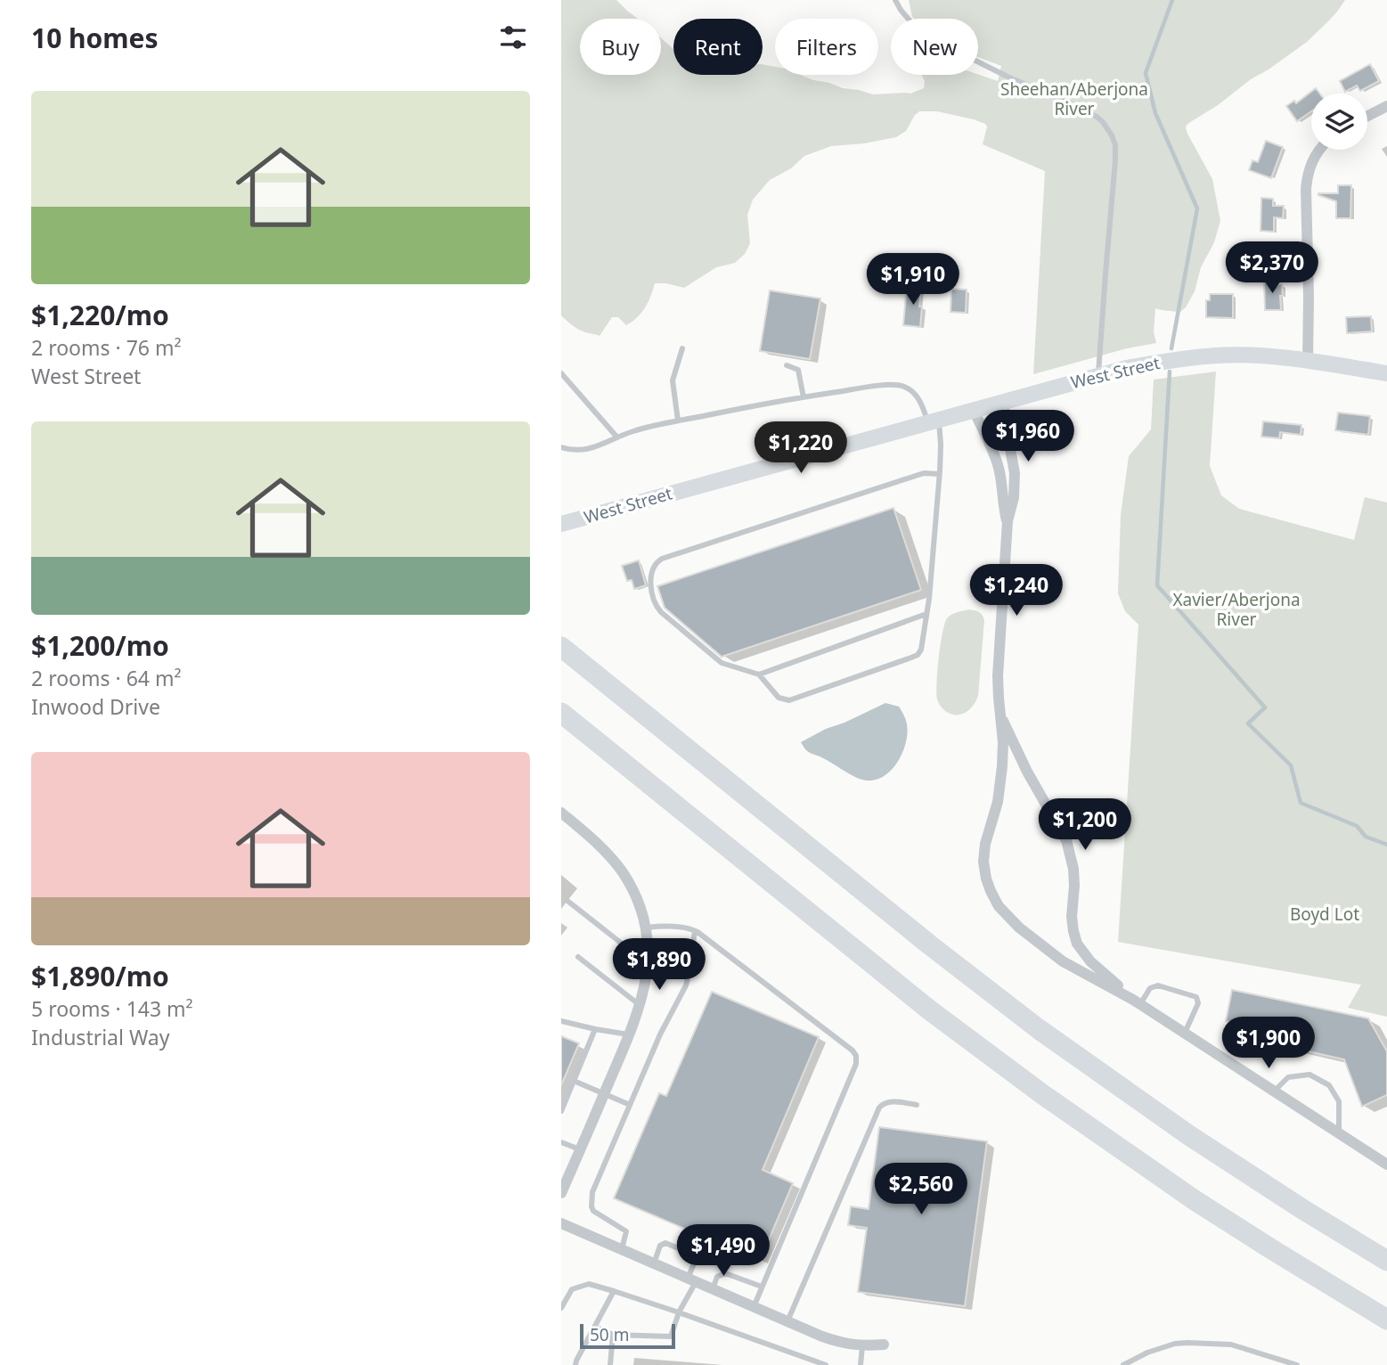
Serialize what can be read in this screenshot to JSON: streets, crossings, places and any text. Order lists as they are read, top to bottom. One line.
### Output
{"streets":{"main road":["West Street"]},"parks":["Sheehan/Aberjona River","Xavier/Aberjona River","Boyd Lot"],"scale_bar":"50 m","page":{"heading":"10 homes","chip":["Buy","Rent","Filters","New"],"list":[{"name":"$1,220/mo","note":"2 rooms · 76 m² · West Street"},{"name":"$1,200/mo","note":"2 rooms · 64 m² · Inwood Drive"},{"name":"$1,890/mo","note":"5 rooms · 143 m² · Industrial Way"}],"price":["$2,370","$1,910","$1,960","$1,220","$1,240","$1,200","$1,890","$1,900","$2,560","$1,490"],"scale":"50 m"}}
